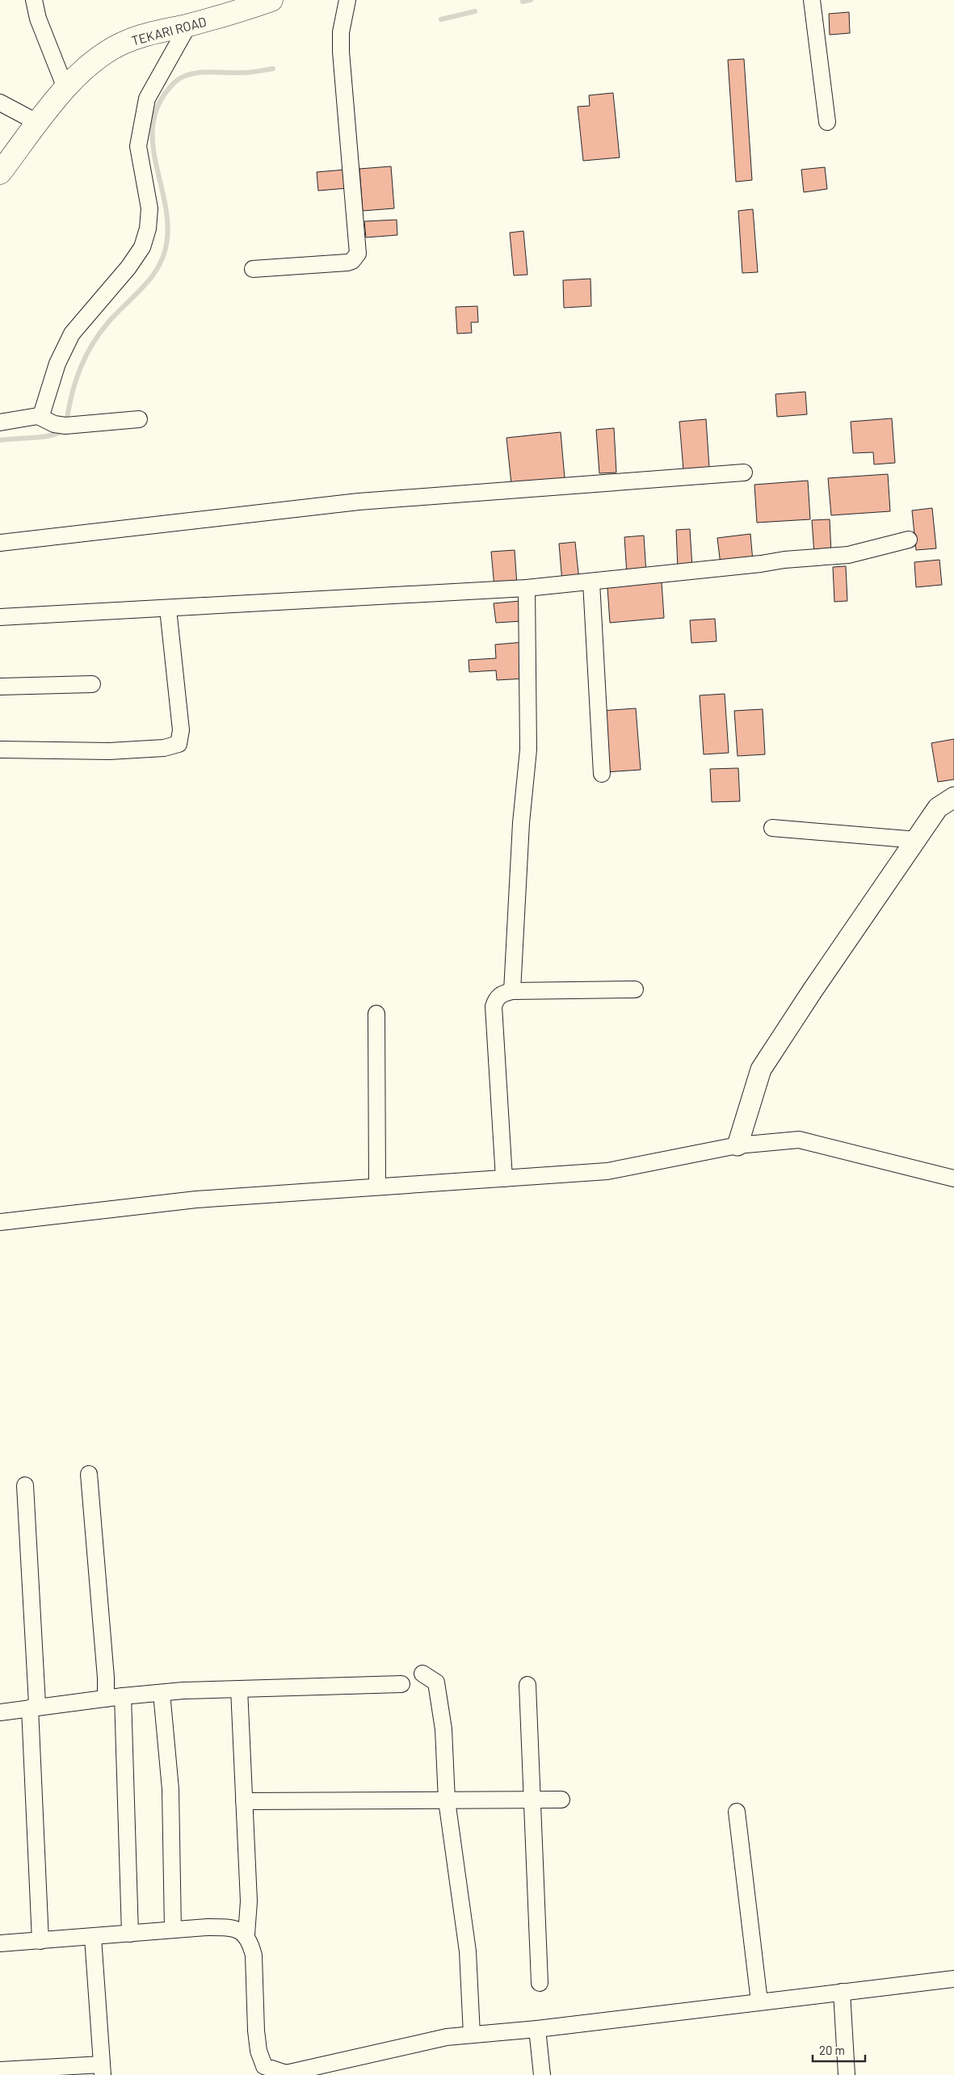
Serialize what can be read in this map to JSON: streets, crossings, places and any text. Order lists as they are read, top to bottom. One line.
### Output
{"streets":{"highway":["TEKARI ROAD"]},"scale_bar":"20 m"}
